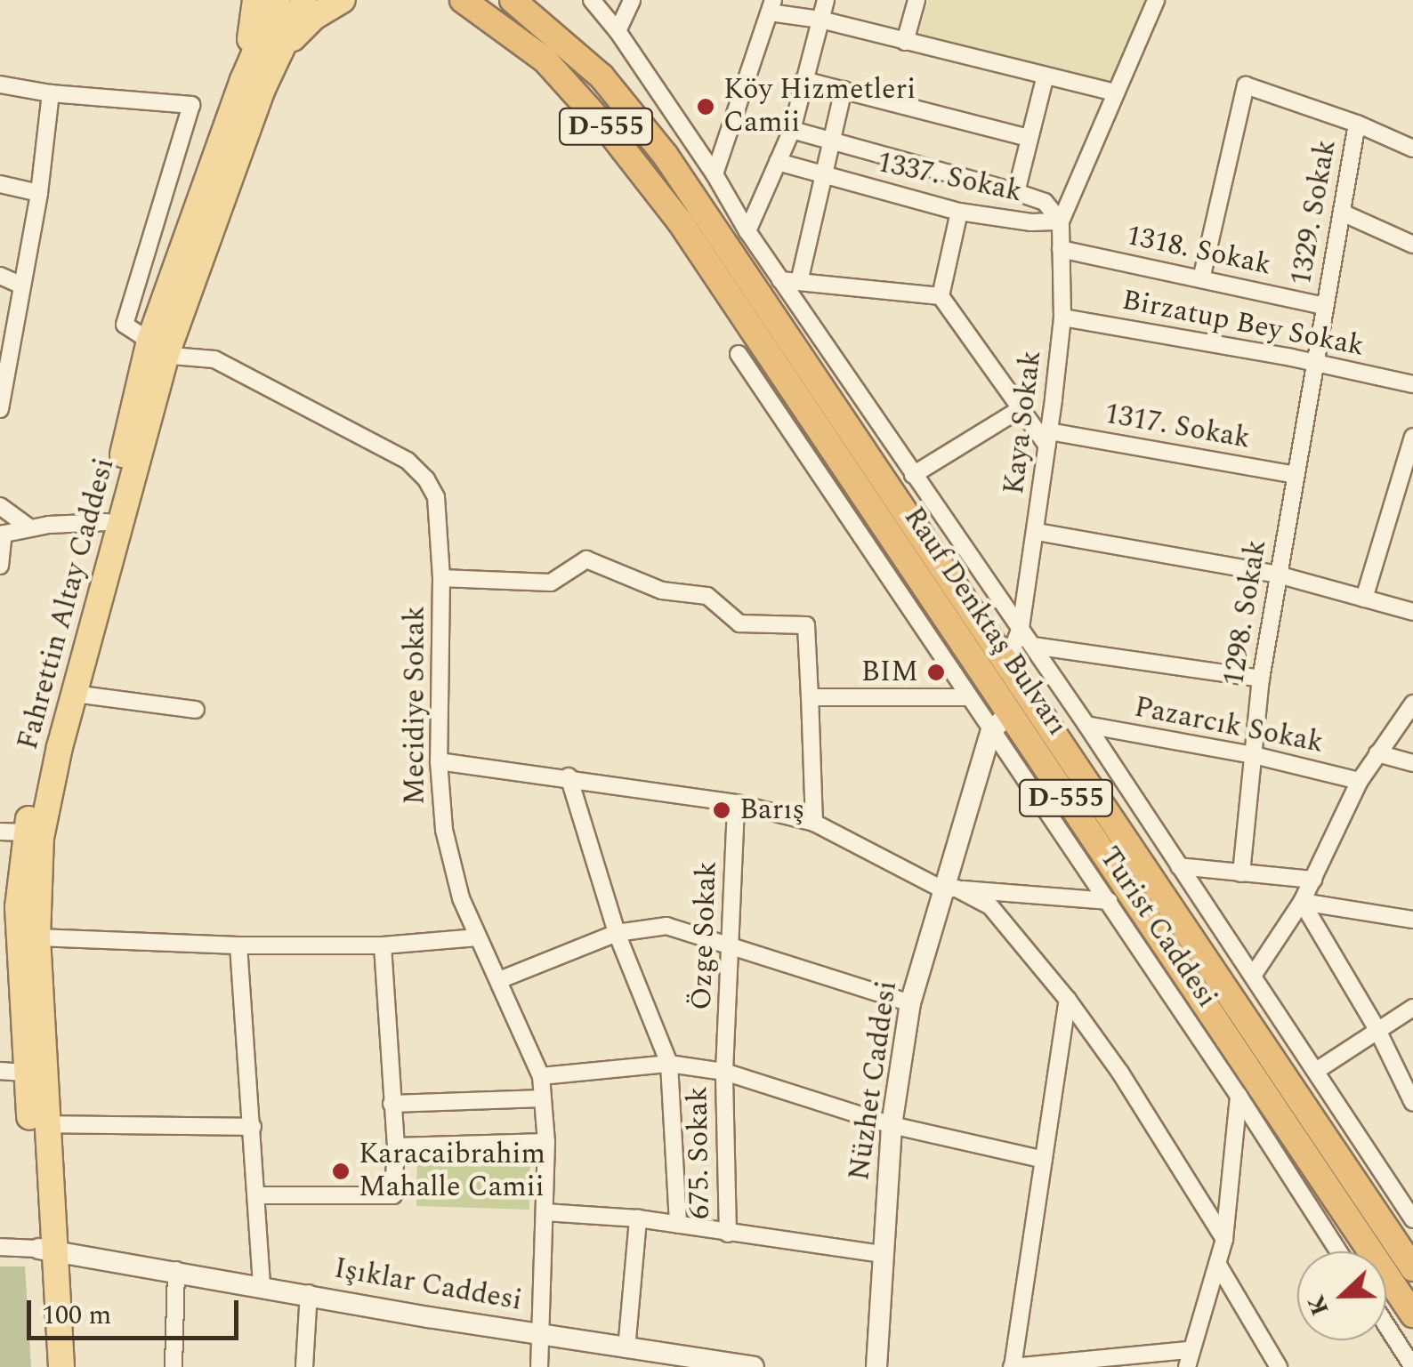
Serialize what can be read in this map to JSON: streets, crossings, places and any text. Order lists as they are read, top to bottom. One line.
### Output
{"streets":{"highway":["D-555","Rauf Denktaş Bulvarı"],"main road":["Fahrettin Altay Caddesi"],"street":["1337. Sokak","1329. Sokak","1318. Sokak","Birzatup Bey Sokak","Kaya Sokak","1317. Sokak","1298. Sokak","Mecidiye Sokak","Pazarcık Sokak","Turist Caddesi","Özge Sokak","Nüzhet Caddesi","675. Sokak","Işıklar Caddesi"]},"crossings":[["1337. Sokak","Kaya Sokak"],["1329. Sokak","1318. Sokak"],["1329. Sokak","Birzatup Bey Sokak"],["1329. Sokak","1298. Sokak"],["1318. Sokak","Kaya Sokak"],["Birzatup Bey Sokak","Kaya Sokak"],["Birzatup Bey Sokak","1298. Sokak"],["Kaya Sokak","1317. Sokak"],["Kaya Sokak","Rauf Denktaş Bulvarı"],["1317. Sokak","1298. Sokak"],["Fahrettin Altay Caddesi","Mecidiye Sokak"],["Fahrettin Altay Caddesi","Işıklar Caddesi"],["1298. Sokak","Pazarcık Sokak"],["Rauf Denktaş Bulvarı","Pazarcık Sokak"],["Rauf Denktaş Bulvarı","Turist Caddesi"],["Rauf Denktaş Bulvarı","Nüzhet Caddesi"],["Mecidiye Sokak","Işıklar Caddesi"],["Turist Caddesi","Nüzhet Caddesi"],["Özge Sokak","675. Sokak"]],"places":["Köy Hizmetleri Camii","BIM","Barış","Karacaibrahim Mahalle Camii"],"scale_bar":"100 m","north":"left"}
